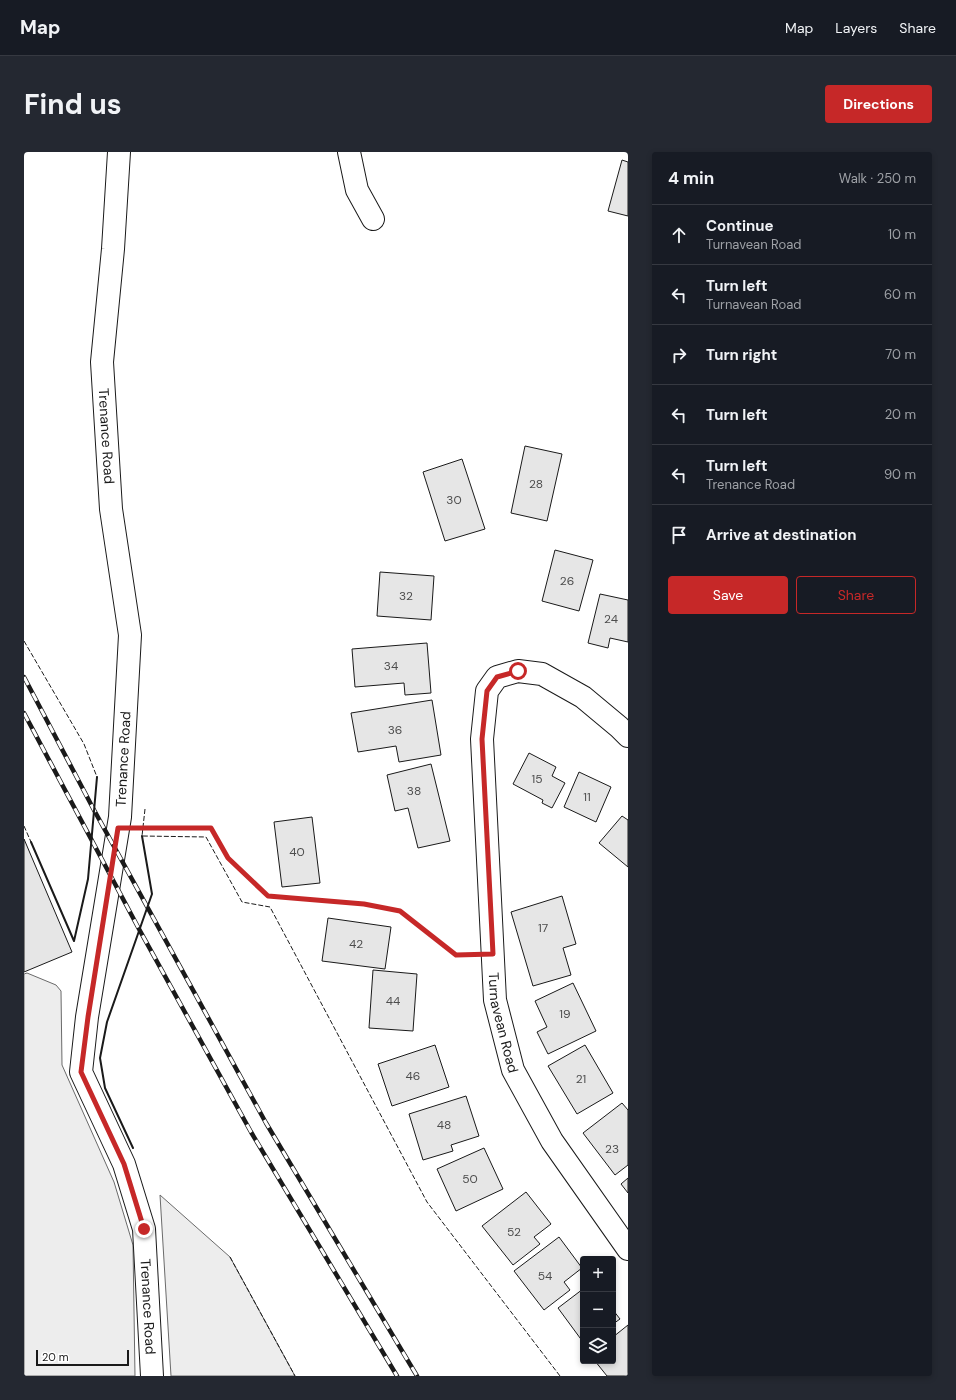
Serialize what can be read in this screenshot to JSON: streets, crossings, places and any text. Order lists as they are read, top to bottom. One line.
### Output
{"streets":{"street":["Trenance Road","Turnavean Road"]},"house_numbers":["28","30","26","32","24","34","36","15","38","11","40","17","42","44","19","46","21","48","23","50","52","54"],"scale_bar":"20 m","page":{"header":"Map","nav":["Map","Layers","Share"],"buttons":["Directions",["Save","Share"]],"title":"Find us","heading":["4 min","Walk · 250 m"],"list":[["Continue","Turnavean Road","10 m"],["Turn left","Turnavean Road","60 m"],["Turn right","70 m"],["Turn left","20 m"],["Turn left","Trenance Road","90 m"],"Arrive at destination"],"map_buttons":["+","−"],"scale":"20 m"}}
